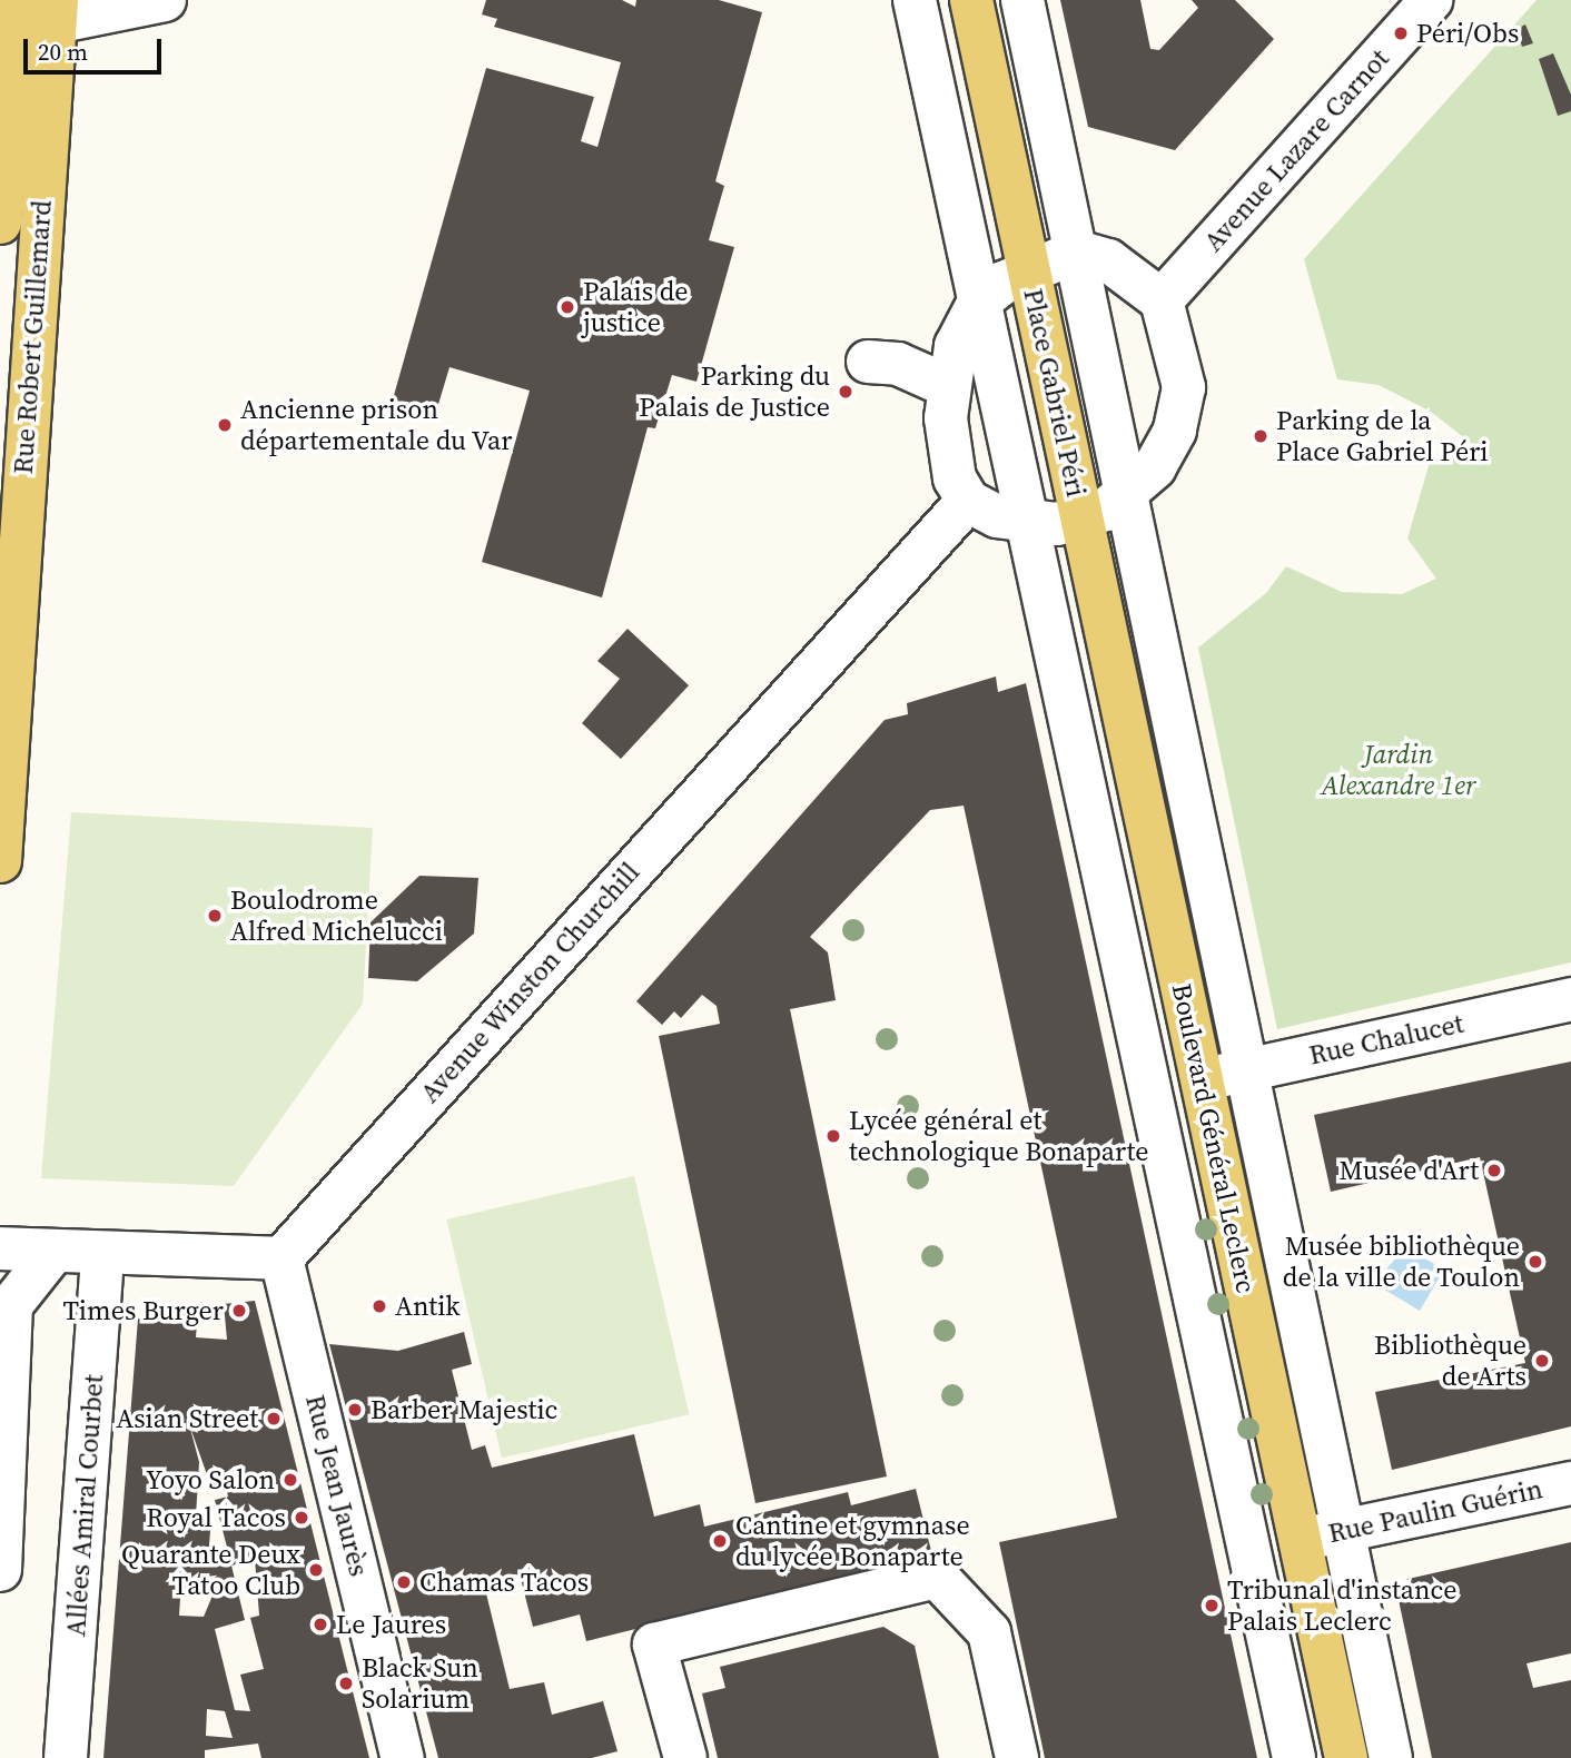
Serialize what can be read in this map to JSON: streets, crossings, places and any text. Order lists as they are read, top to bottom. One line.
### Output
{"streets":{"main road":["Rue Robert Guillemard","Place Gabriel Péri","Boulevard Général Leclerc"],"street":["Avenue Lazare Carnot","Avenue Winston Churchill","Rue Chalucet","Rue Jean Jaurès","Allées Amiral Courbet","Rue Paulin Guérin"]},"crossings":[["Avenue Lazare Carnot","Place Gabriel Péri"],["Place Gabriel Péri","Avenue Winston Churchill"],["Place Gabriel Péri","Boulevard Général Leclerc"],["Avenue Winston Churchill","Rue Jean Jaurès"],["Rue Chalucet","Boulevard Général Leclerc"],["Boulevard Général Leclerc","Rue Paulin Guérin"]],"parks":["Jardin Alexandre 1er"],"places":["Péri/Obs","Palais de justice","Parking du Palais de Justice","Ancienne prison départementale du Var","Parking de la Place Gabriel Péri","Boulodrome Alfred Michelucci","Lycée général et technologique Bonaparte","Musée d'Art","Musée bibliothèque de la ville de Toulon","Antik","Times Burger","Bibliothèque de Arts","Barber Majestic","Asian Street","Yoyo Salon","Royal Tacos","Cantine et gymnase du lycée Bonaparte","Quarante Deux Tatoo Club","Chamas Tacos","Tribunal d'instance Palais Leclerc","Le Jaures","Black Sun Solarium"],"scale_bar":"20 m"}
